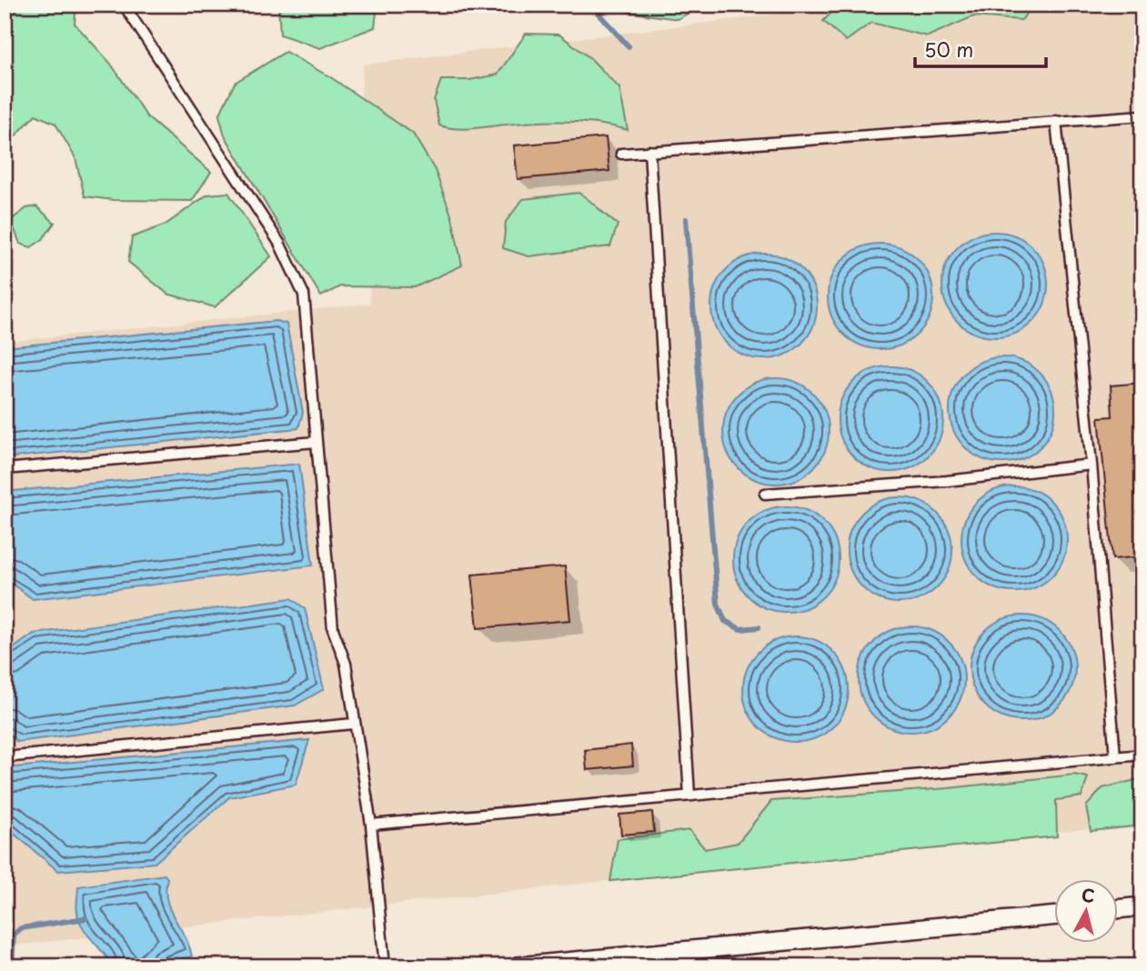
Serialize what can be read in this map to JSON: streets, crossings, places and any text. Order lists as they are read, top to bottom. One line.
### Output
{"scale_bar":"50 m","north":"top"}
